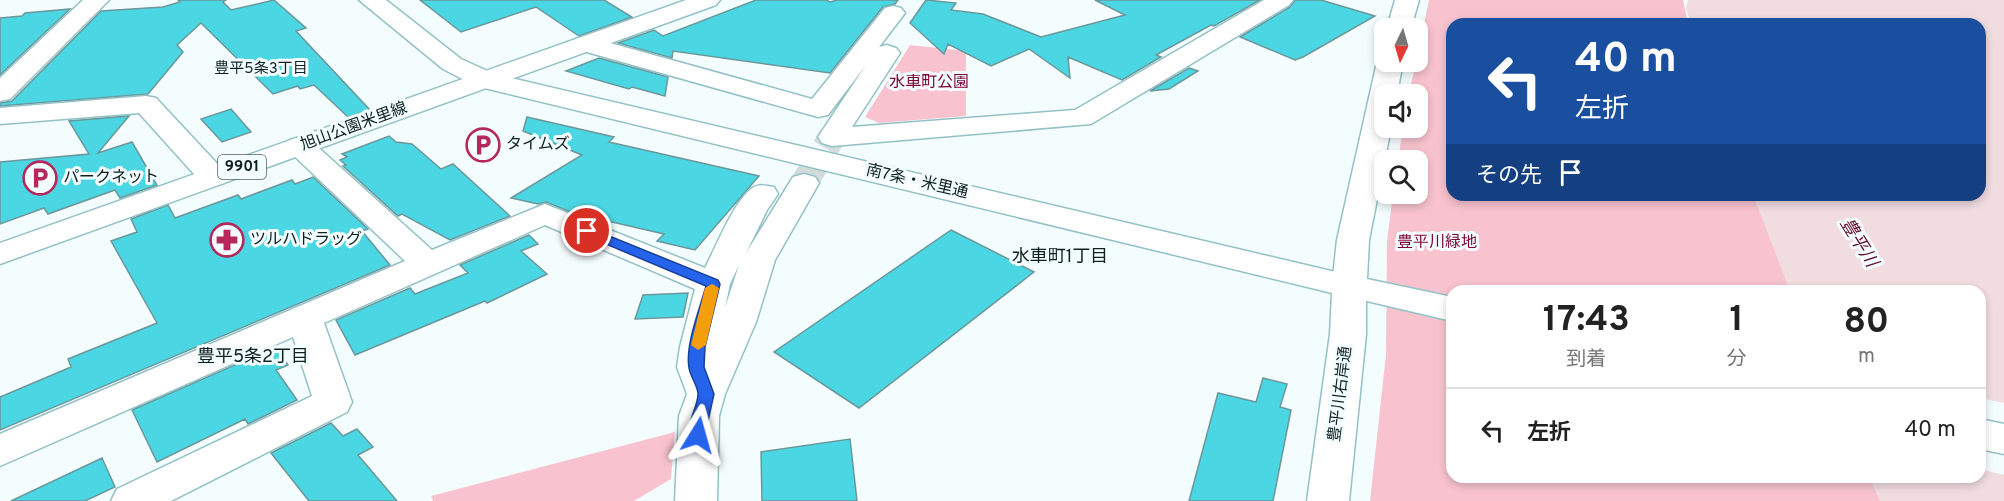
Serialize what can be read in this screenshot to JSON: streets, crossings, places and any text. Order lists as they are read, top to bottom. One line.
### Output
{"streets":{"street":["旭山公園米里線","9901","南7条・米里通","豊平川右岸通"]},"crossings":[["旭山公園米里線","南7条・米里通"],["南7条・米里通","豊平川右岸通"]],"districts":["豊平5条3丁目","水車町1丁目","豊平5条2丁目"],"water":["豊平川"],"parks":["水車町公園","豊平川緑地"],"places":{"parking":["タイムズ","パークネット"],"pharmacy":["ツルハドラッグ"]},"north":"bottom","page":{"turn":["40 m","左折"],"then":"その先","eta":["17:43","到着","1","分","80","m"],"list":[{"name":"左折","value":"40 m"}]}}
